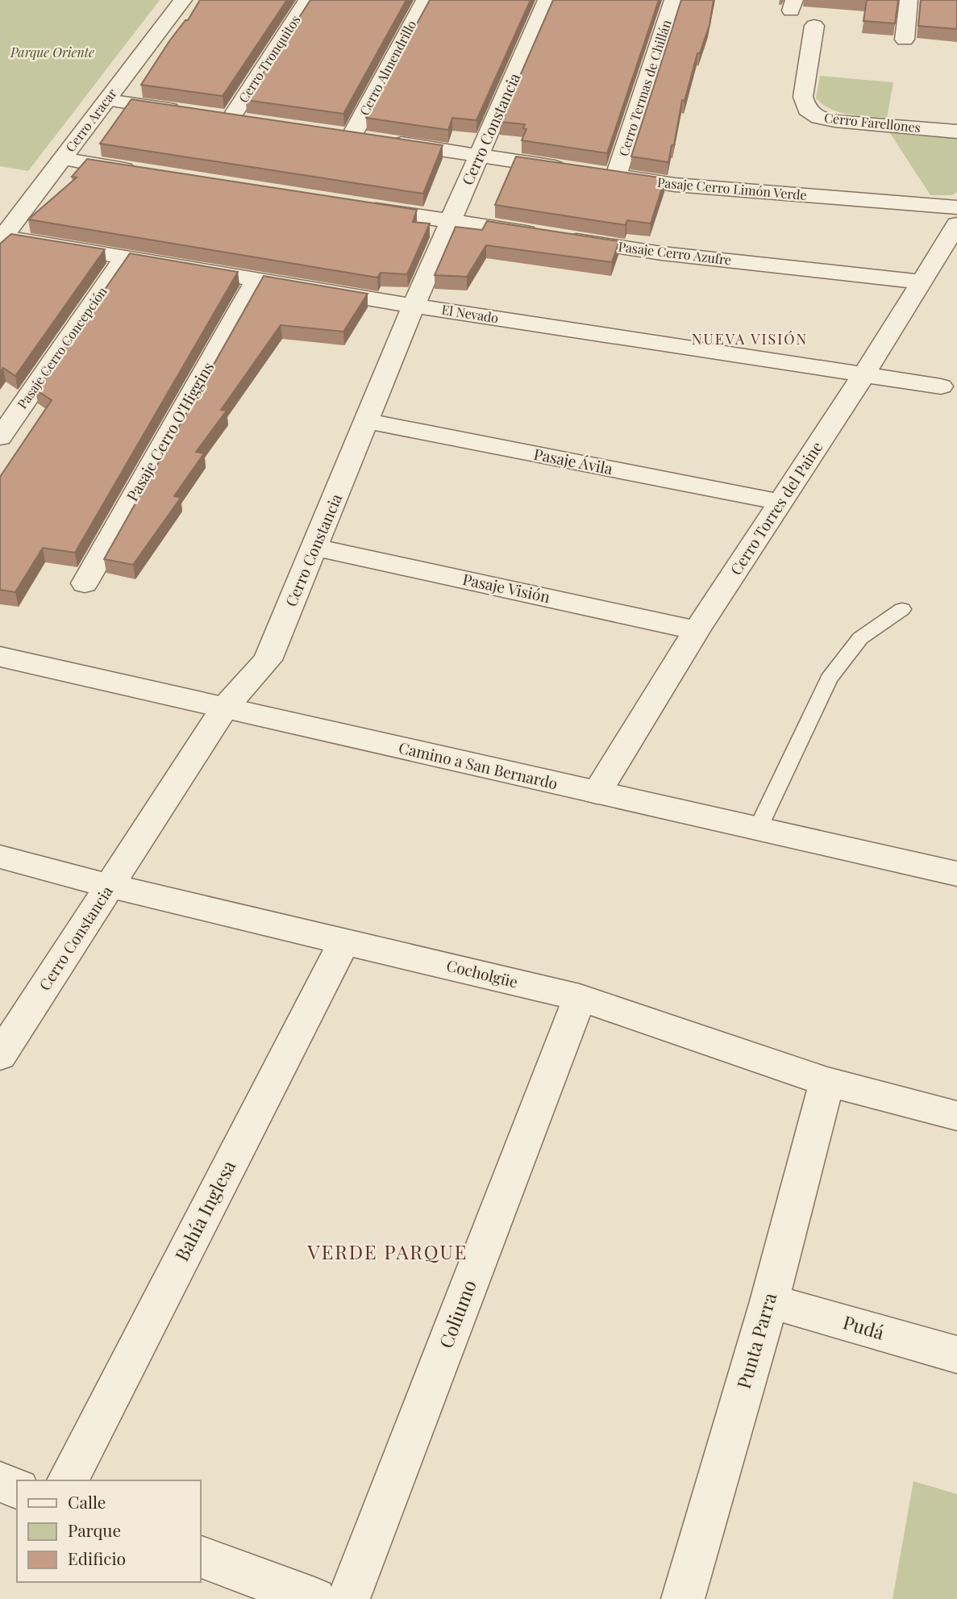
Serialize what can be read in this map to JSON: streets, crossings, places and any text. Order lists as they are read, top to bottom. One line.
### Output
{"streets":{"street":["Cerro Tronquitos","Cerro Almendrillo","Cerro Termas de Chillán","Cerro Aracar","Cerro Farellones","Cerro Constancia","Pasaje Cerro Limón Verde","Pasaje Cerro Azufre","El Nevado","Pasaje Cerro Concepción","Pasaje Cerro O'Higgins","Pasaje Ávila","Cerro Torres del Paine","Pasaje Visión","Camino a San Bernardo","Cocholgüe","Bahía Inglesa","Coliumo","Pudá","Punta Parra"]},"crossings":[["Cerro Termas de Chillán","Pasaje Cerro Limón Verde"],["Cerro Aracar","El Nevado"],["Cerro Constancia","Pasaje Cerro Azufre"],["Cerro Constancia","El Nevado"],["Cerro Constancia","Pasaje Ávila"],["Cerro Constancia","Pasaje Visión"],["Cerro Constancia","Camino a San Bernardo"],["Cerro Constancia","Cocholgüe"],["Pasaje Cerro Azufre","Cerro Torres del Paine"],["El Nevado","Pasaje Cerro Concepción"],["El Nevado","Pasaje Cerro O'Higgins"],["El Nevado","Cerro Torres del Paine"],["Pasaje Ávila","Cerro Torres del Paine"],["Cerro Torres del Paine","Pasaje Visión"],["Cerro Torres del Paine","Camino a San Bernardo"],["Cocholgüe","Bahía Inglesa"],["Cocholgüe","Coliumo"],["Cocholgüe","Punta Parra"],["Pudá","Punta Parra"]],"districts":["NUEVA VISIÓN","VERDE PARQUE"],"parks":["Parque Oriente"],"legend":["Calle","Parque","Edificio"]}
